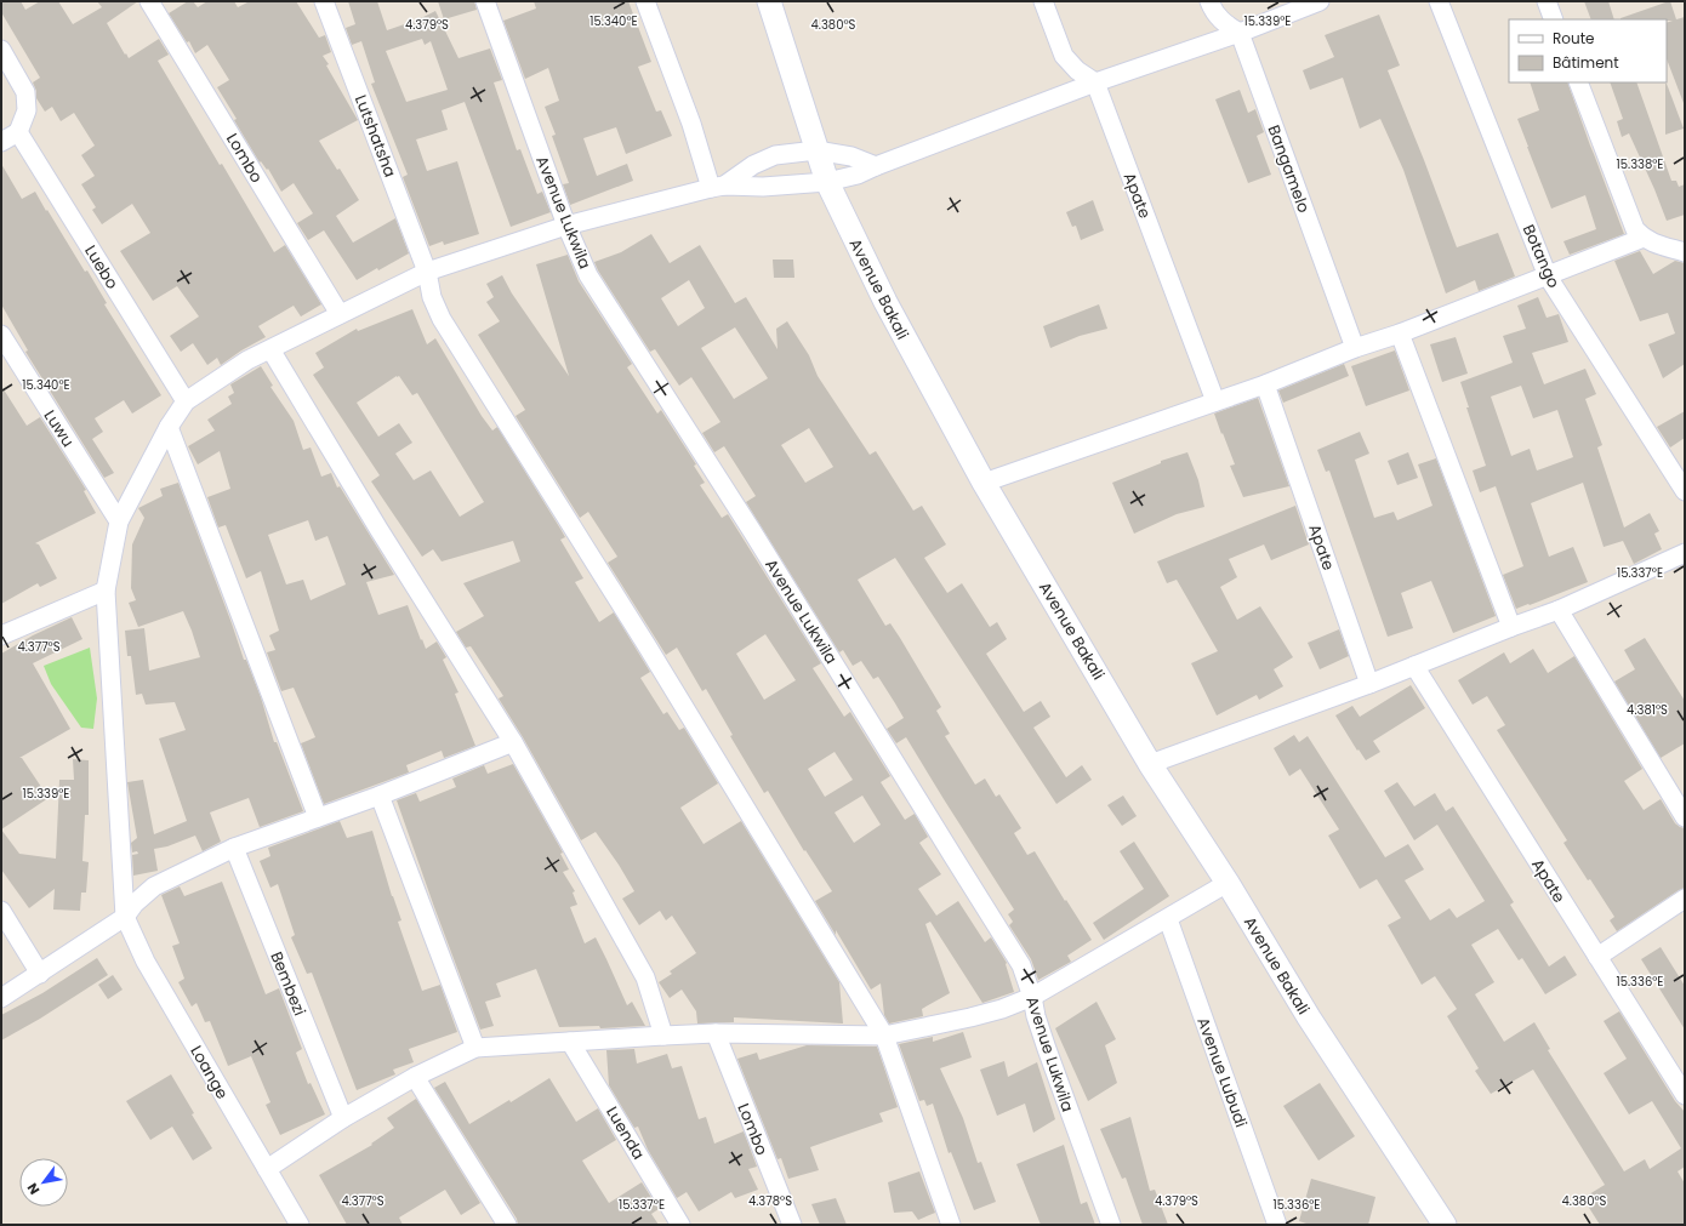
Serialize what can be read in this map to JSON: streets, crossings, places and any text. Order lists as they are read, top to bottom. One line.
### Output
{"streets":{"street":["Lutshatsha","Lombo","Bangamelo","Apate","Avenue Lukwila","Botango","Luebo","Avenue Bakali","Luwu","Bembezi","Loange","Avenue Lubudi","Luenda"]},"crossings":[["Luebo","Loange"],["Luwu","Loange"]],"legend":["Route","Bâtiment"],"north":"bottom left","coordinates":["15.339°E","15.340°E","4.379°S","4.380°S","15.338°E","15.337°E","4.377°S","4.381°S","15.336°E","4.378°S"]}
